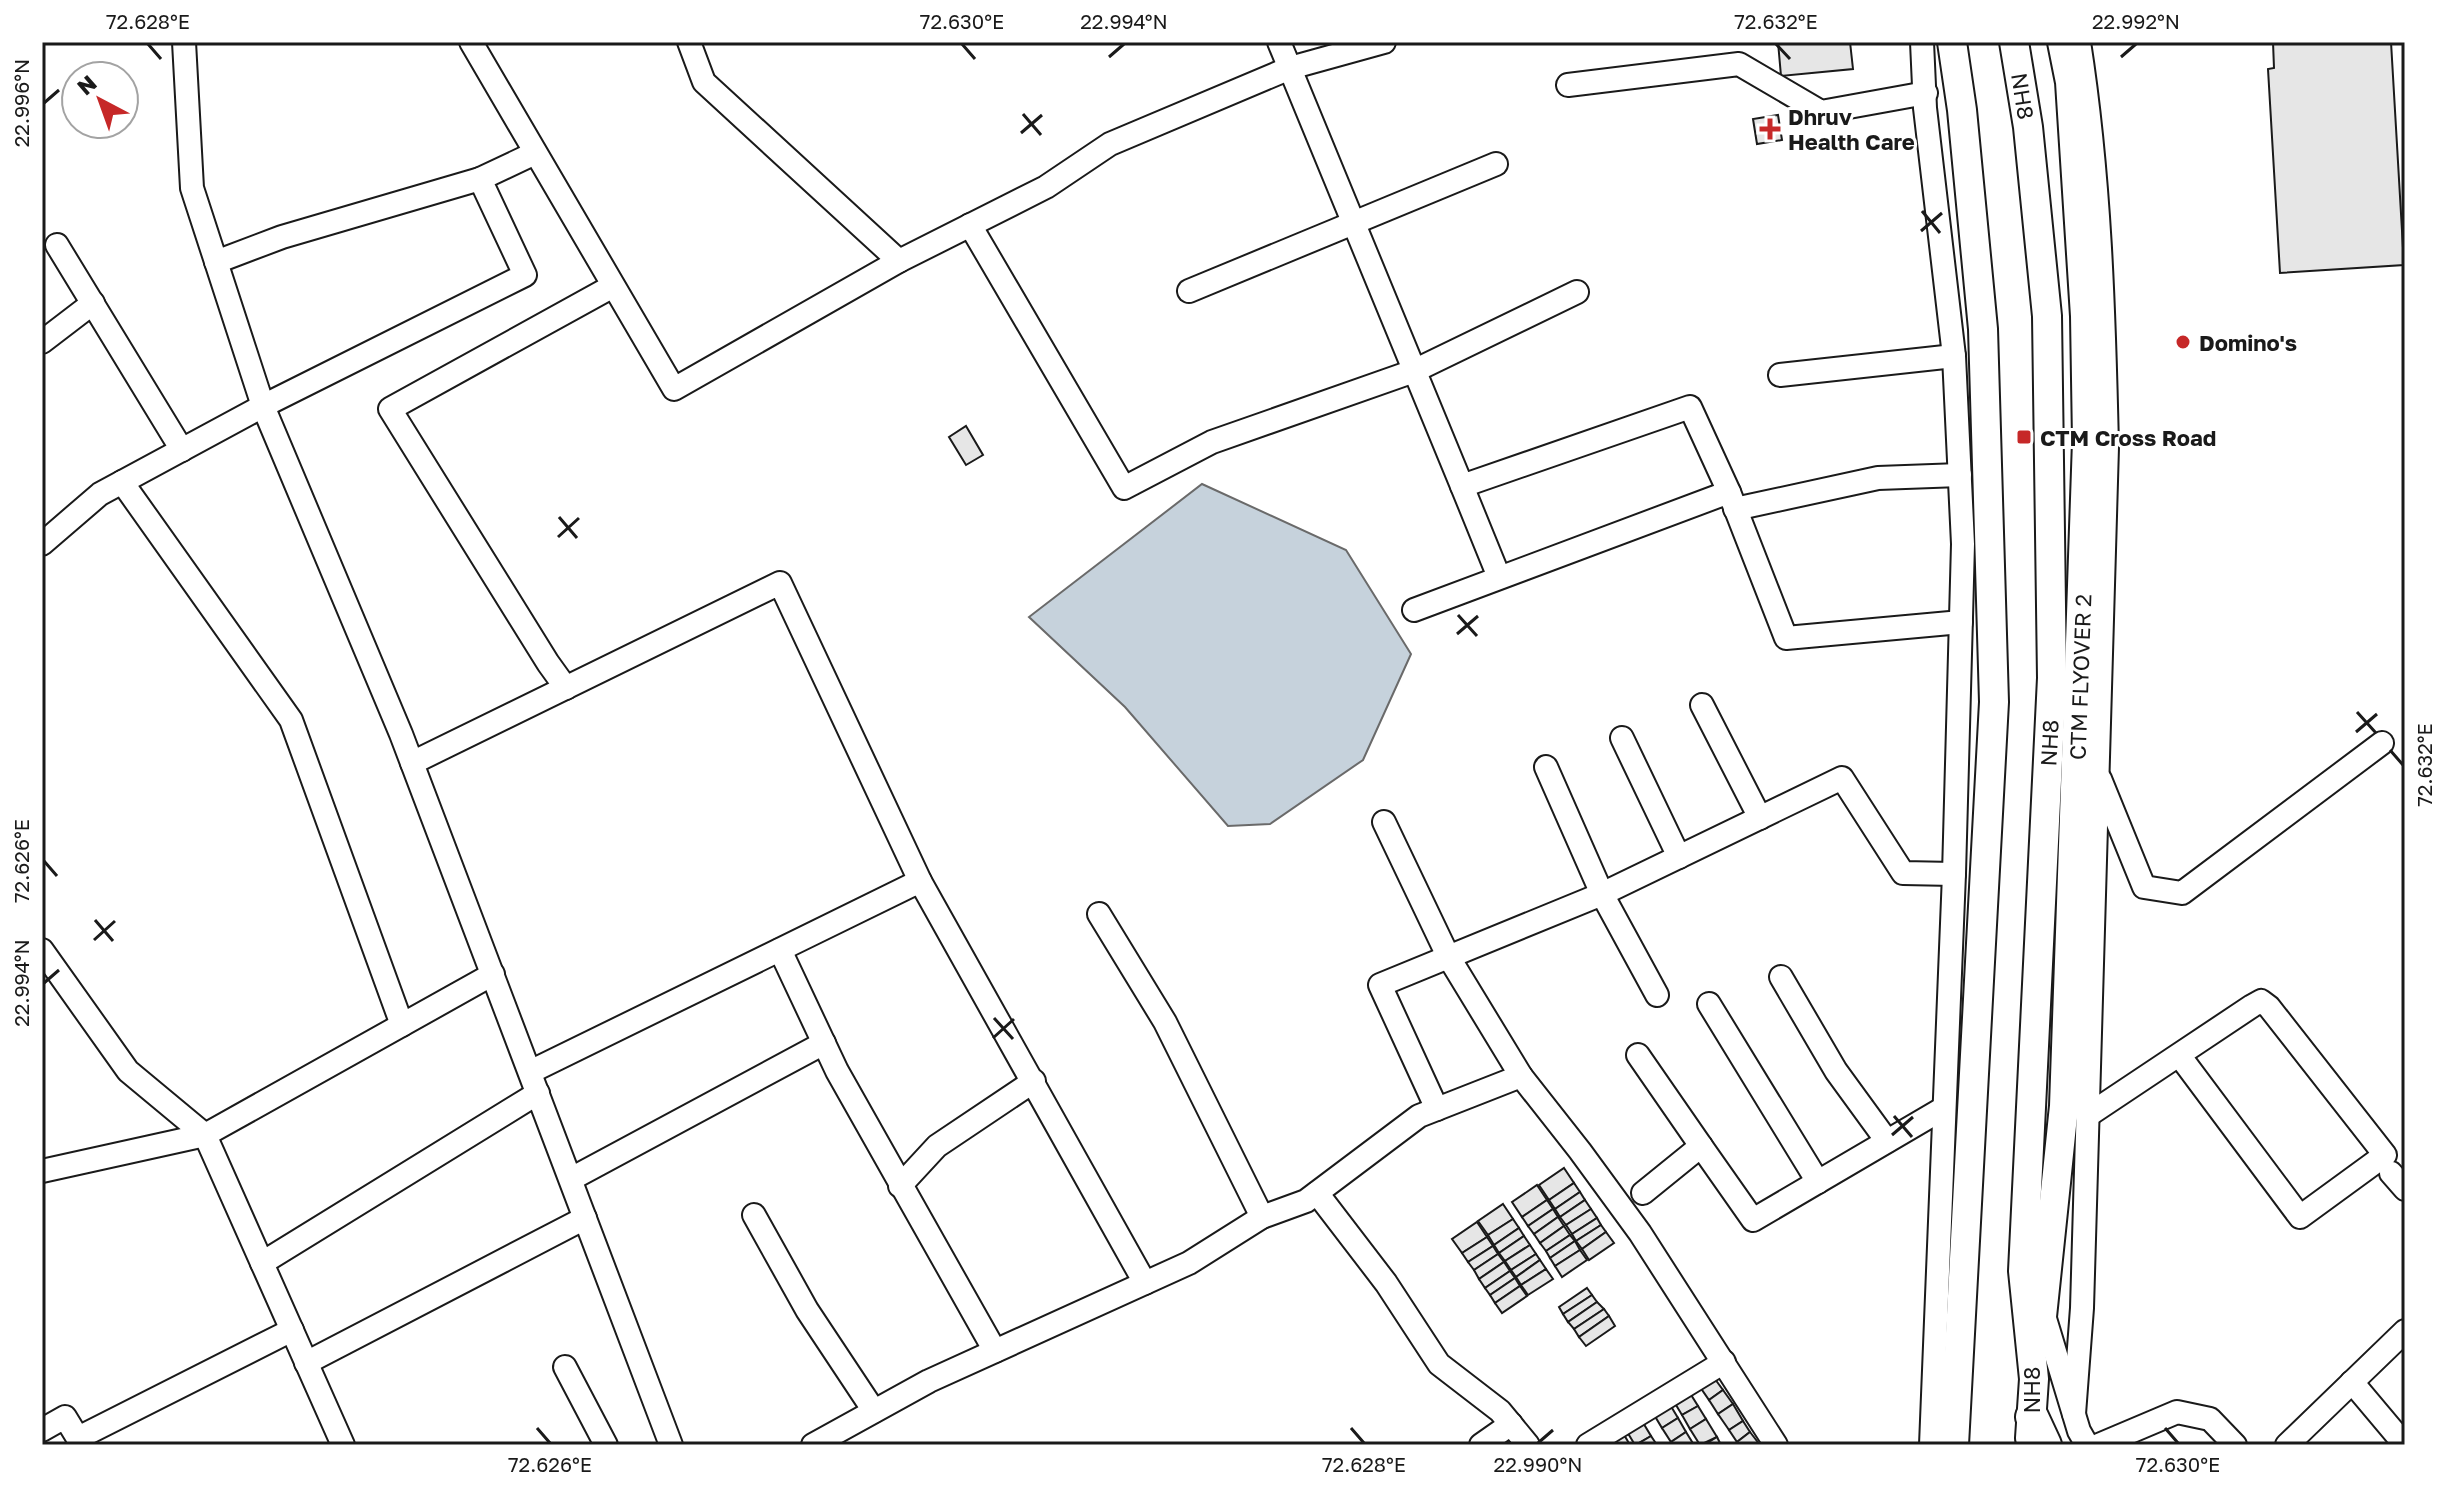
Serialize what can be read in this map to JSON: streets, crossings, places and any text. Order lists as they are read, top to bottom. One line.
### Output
{"streets":{"main road":["NH8","CTM FLYOVER 2"]},"crossings":[["NH8","CTM FLYOVER 2"]],"places":{"health":["Dhruv Health Care"],"other":["Domino's"],"transit":["CTM Cross Road"]},"north":"top left","coordinates":["72.628°E","72.630°E","22.994°N","72.632°E","22.992°N","22.996°N","72.626°E","22.990°N"]}
